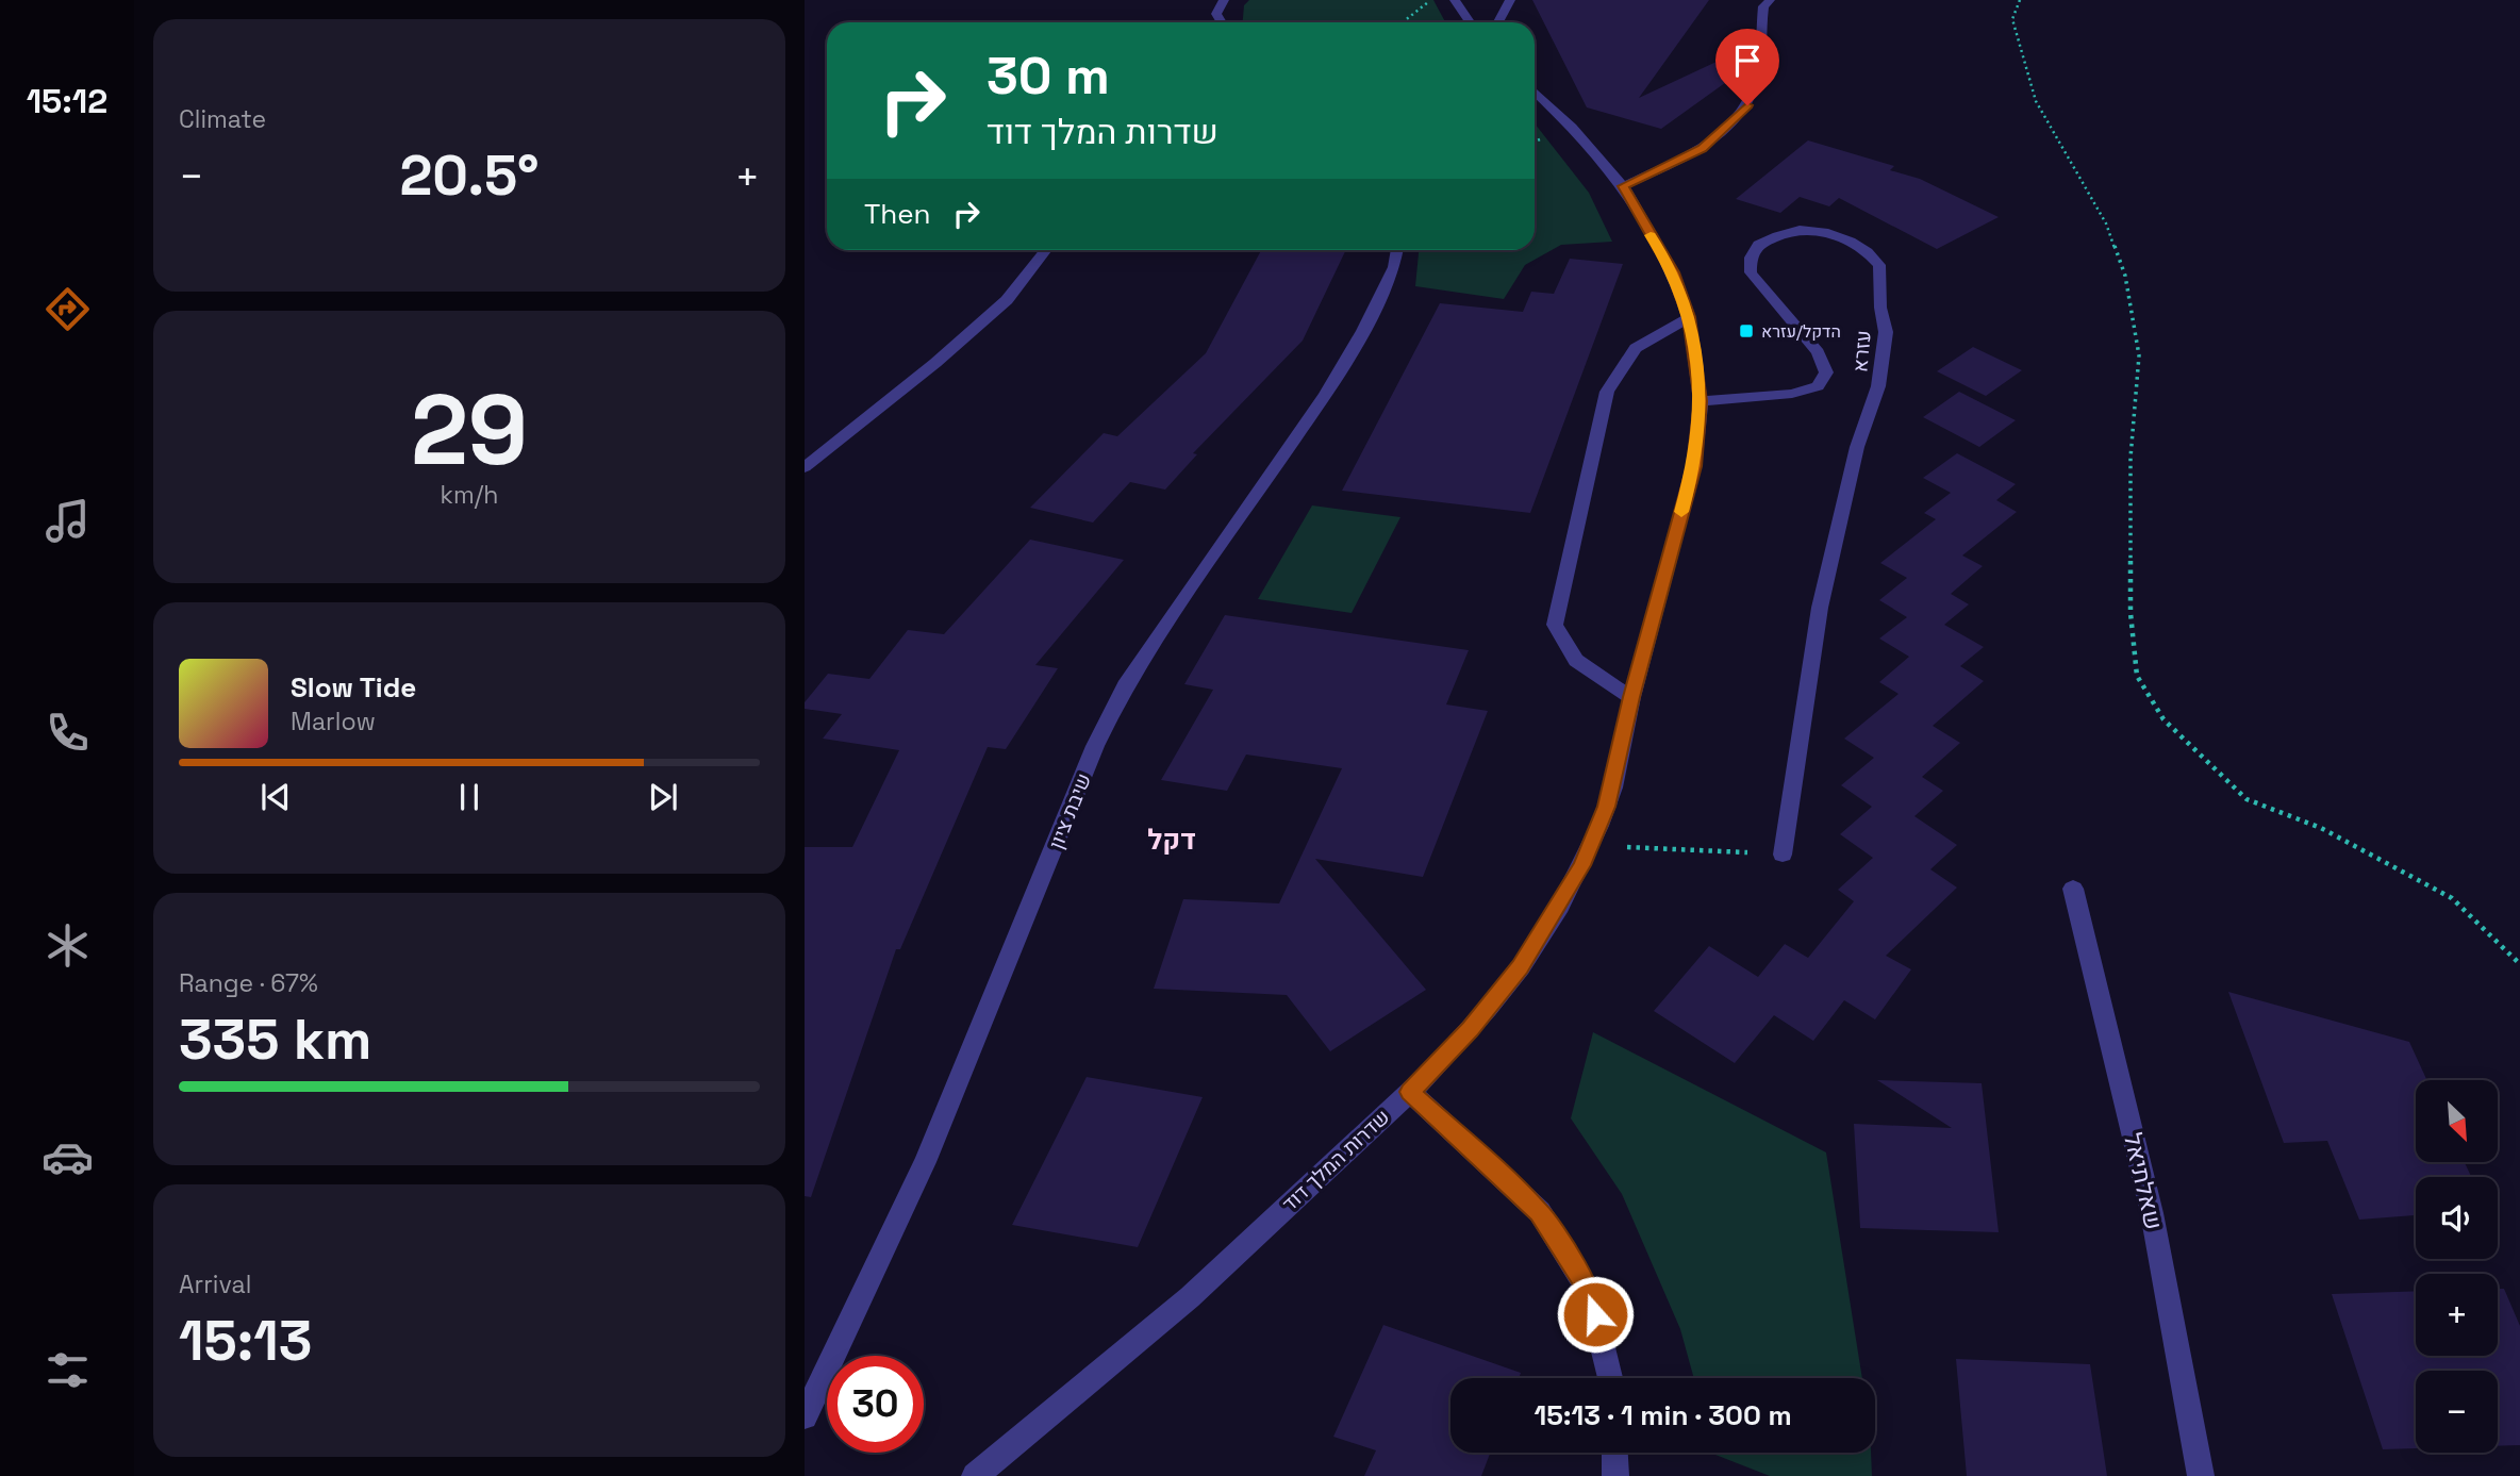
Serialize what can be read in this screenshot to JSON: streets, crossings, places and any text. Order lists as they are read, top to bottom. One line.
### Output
{"streets":{"street":["עזרא","שיבת ציון","שדרות המלך דוד","שאלתיאל"]},"crossings":[["עזרא","שדרות המלך דוד"]],"districts":["דקל"],"places":{"transit":["הדקל/עזרא"]},"north":"bottom right","page":{"tabs":"15:12","tile":["Climate",["29","km/h"],["Range · 67%","335 km"],["Arrival","15:13"]],"turn":["30 m","שדרות המלך דוד"],"heat":["−","20.5°","+"],"then":"Then","song":["Slow Tide","Marlow"],"map_buttons":["+","−"],"limit":"30","trip":"15:13 · 1 min · 300 m"}}
